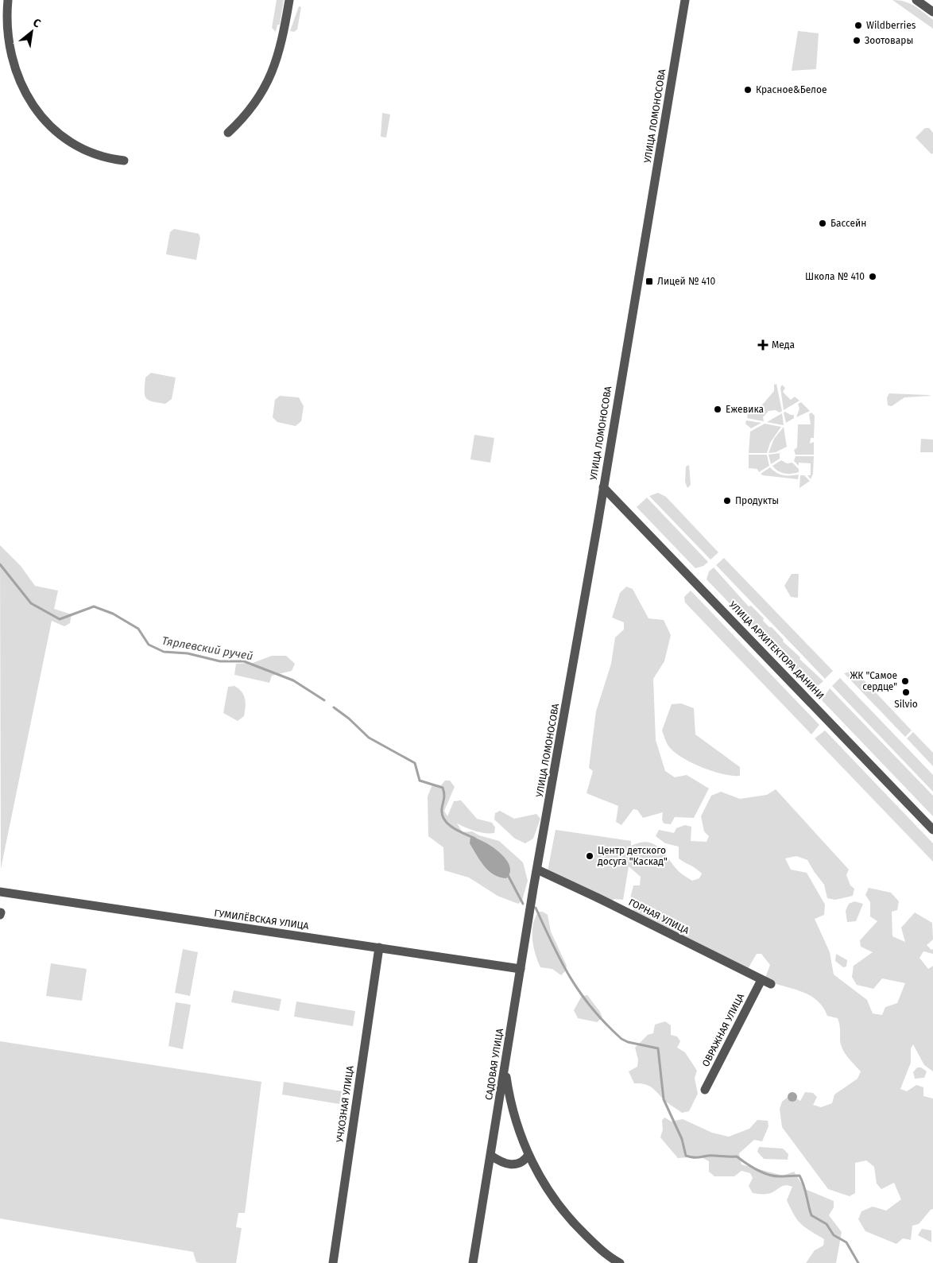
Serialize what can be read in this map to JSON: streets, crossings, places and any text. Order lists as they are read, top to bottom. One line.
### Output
{"streets":{"street":["УЛИЦА ЛОМОНОСОВА","УЛИЦА АРХИТЕКТОРА ДАНИНИ","ГОРНАЯ УЛИЦА","ГУМИЛЁВСКАЯ УЛИЦА","ОВРАЖНАЯ УЛИЦА","САДОВАЯ УЛИЦА","УЧХОЗНАЯ УЛИЦА"]},"crossings":[["УЛИЦА ЛОМОНОСОВА","УЛИЦА АРХИТЕКТОРА ДАНИНИ"],["УЛИЦА ЛОМОНОСОВА","ГОРНАЯ УЛИЦА"],["УЛИЦА ЛОМОНОСОВА","САДОВАЯ УЛИЦА"],["ГОРНАЯ УЛИЦА","ОВРАЖНАЯ УЛИЦА"],["ГОРНАЯ УЛИЦА","САДОВАЯ УЛИЦА"],["ГУМИЛЁВСКАЯ УЛИЦА","САДОВАЯ УЛИЦА"],["ГУМИЛЁВСКАЯ УЛИЦА","УЧХОЗНАЯ УЛИЦА"]],"water":["Тярлевский ручей"],"places":{"other":["Wildberries","Зоотовары","Красное&Белое","Бассейн","Школа № 410","Ежевика","Продукты","ЖК \"Самое сердце\"","Silvio","Центр детского досуга \"Каскад\""],"transit":["Лицей № 410"],"health":["Меда"]},"north":"top right"}
